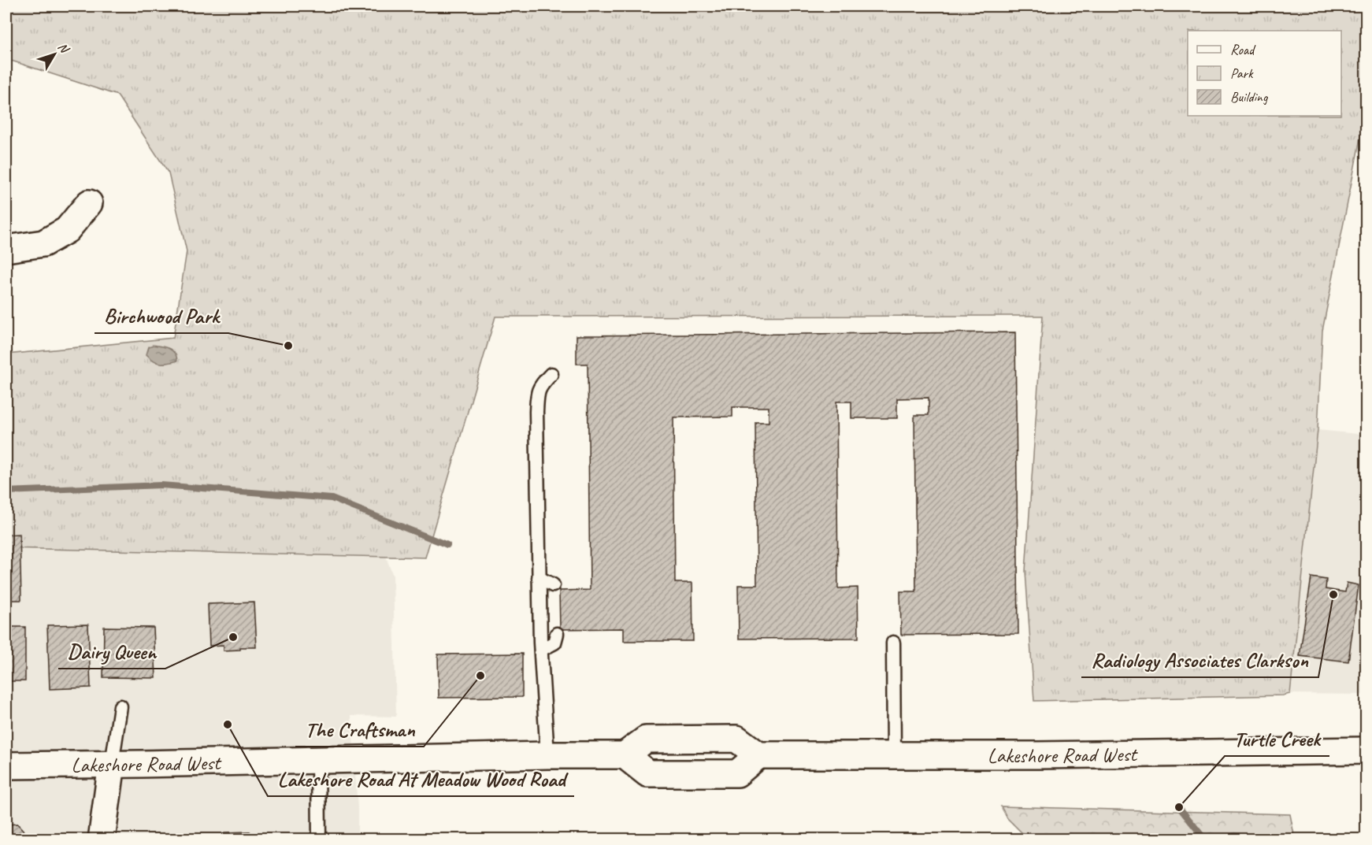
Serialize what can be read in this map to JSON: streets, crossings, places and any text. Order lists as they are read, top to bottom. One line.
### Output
{"streets":{"main road":["Lakeshore Road West"]},"places":["Birchwood Park","Radiology Associates Clarkson","Dairy Queen","The Craftsman","Lakeshore Road At Meadow Wood Road","Turtle Creek"],"legend":["Road","Park","Building"],"north":"top right"}
